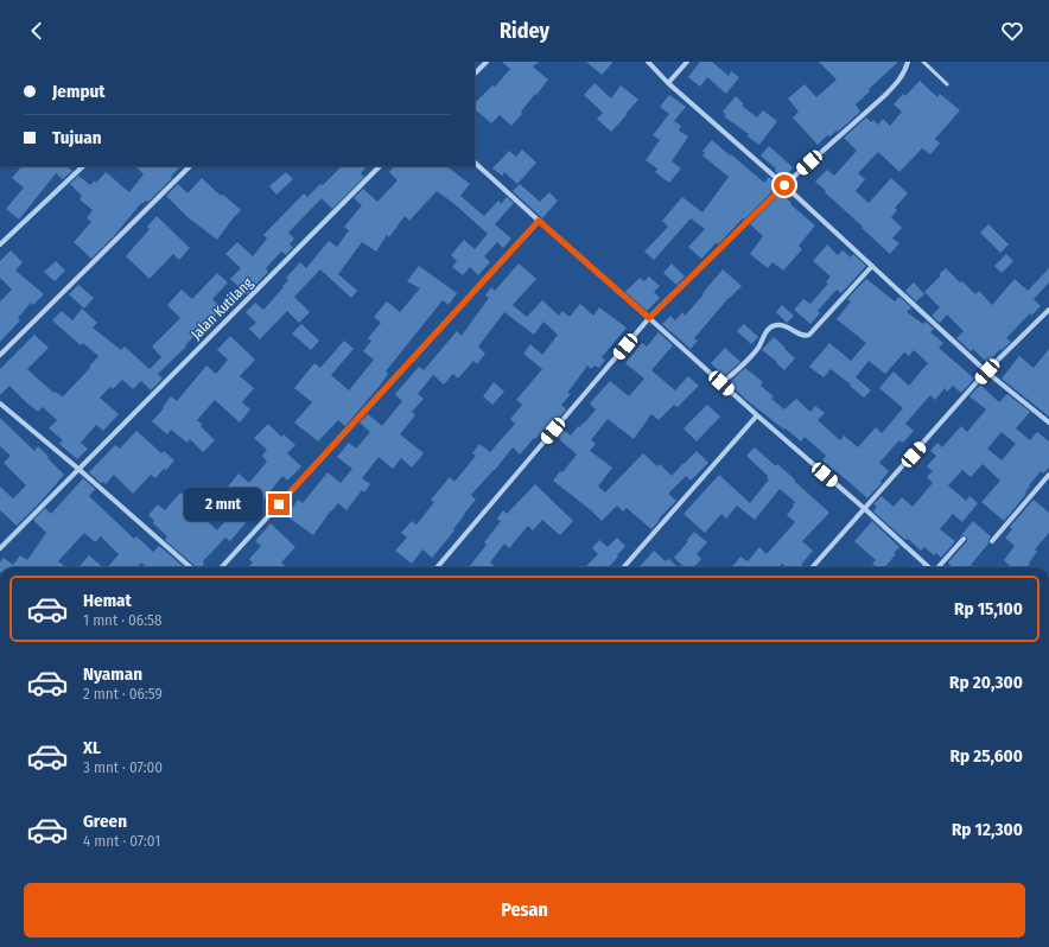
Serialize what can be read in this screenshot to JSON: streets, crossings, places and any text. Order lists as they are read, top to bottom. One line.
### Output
{"streets":{"street":["Jalan Kutilang"]},"page":{"header":"Ridey","banner":["Jemput","Tujuan"],"bubble":"2 mnt","list":[{"name":"Hemat","note":"1 mnt · 06:58","value":"Rp 15,100"},{"name":"Nyaman","note":"2 mnt · 06:59","value":"Rp 20,300"},{"name":"XL","note":"3 mnt · 07:00","value":"Rp 25,600"},{"name":"Green","note":"4 mnt · 07:01","value":"Rp 12,300"}],"buttons":"Pesan"}}
